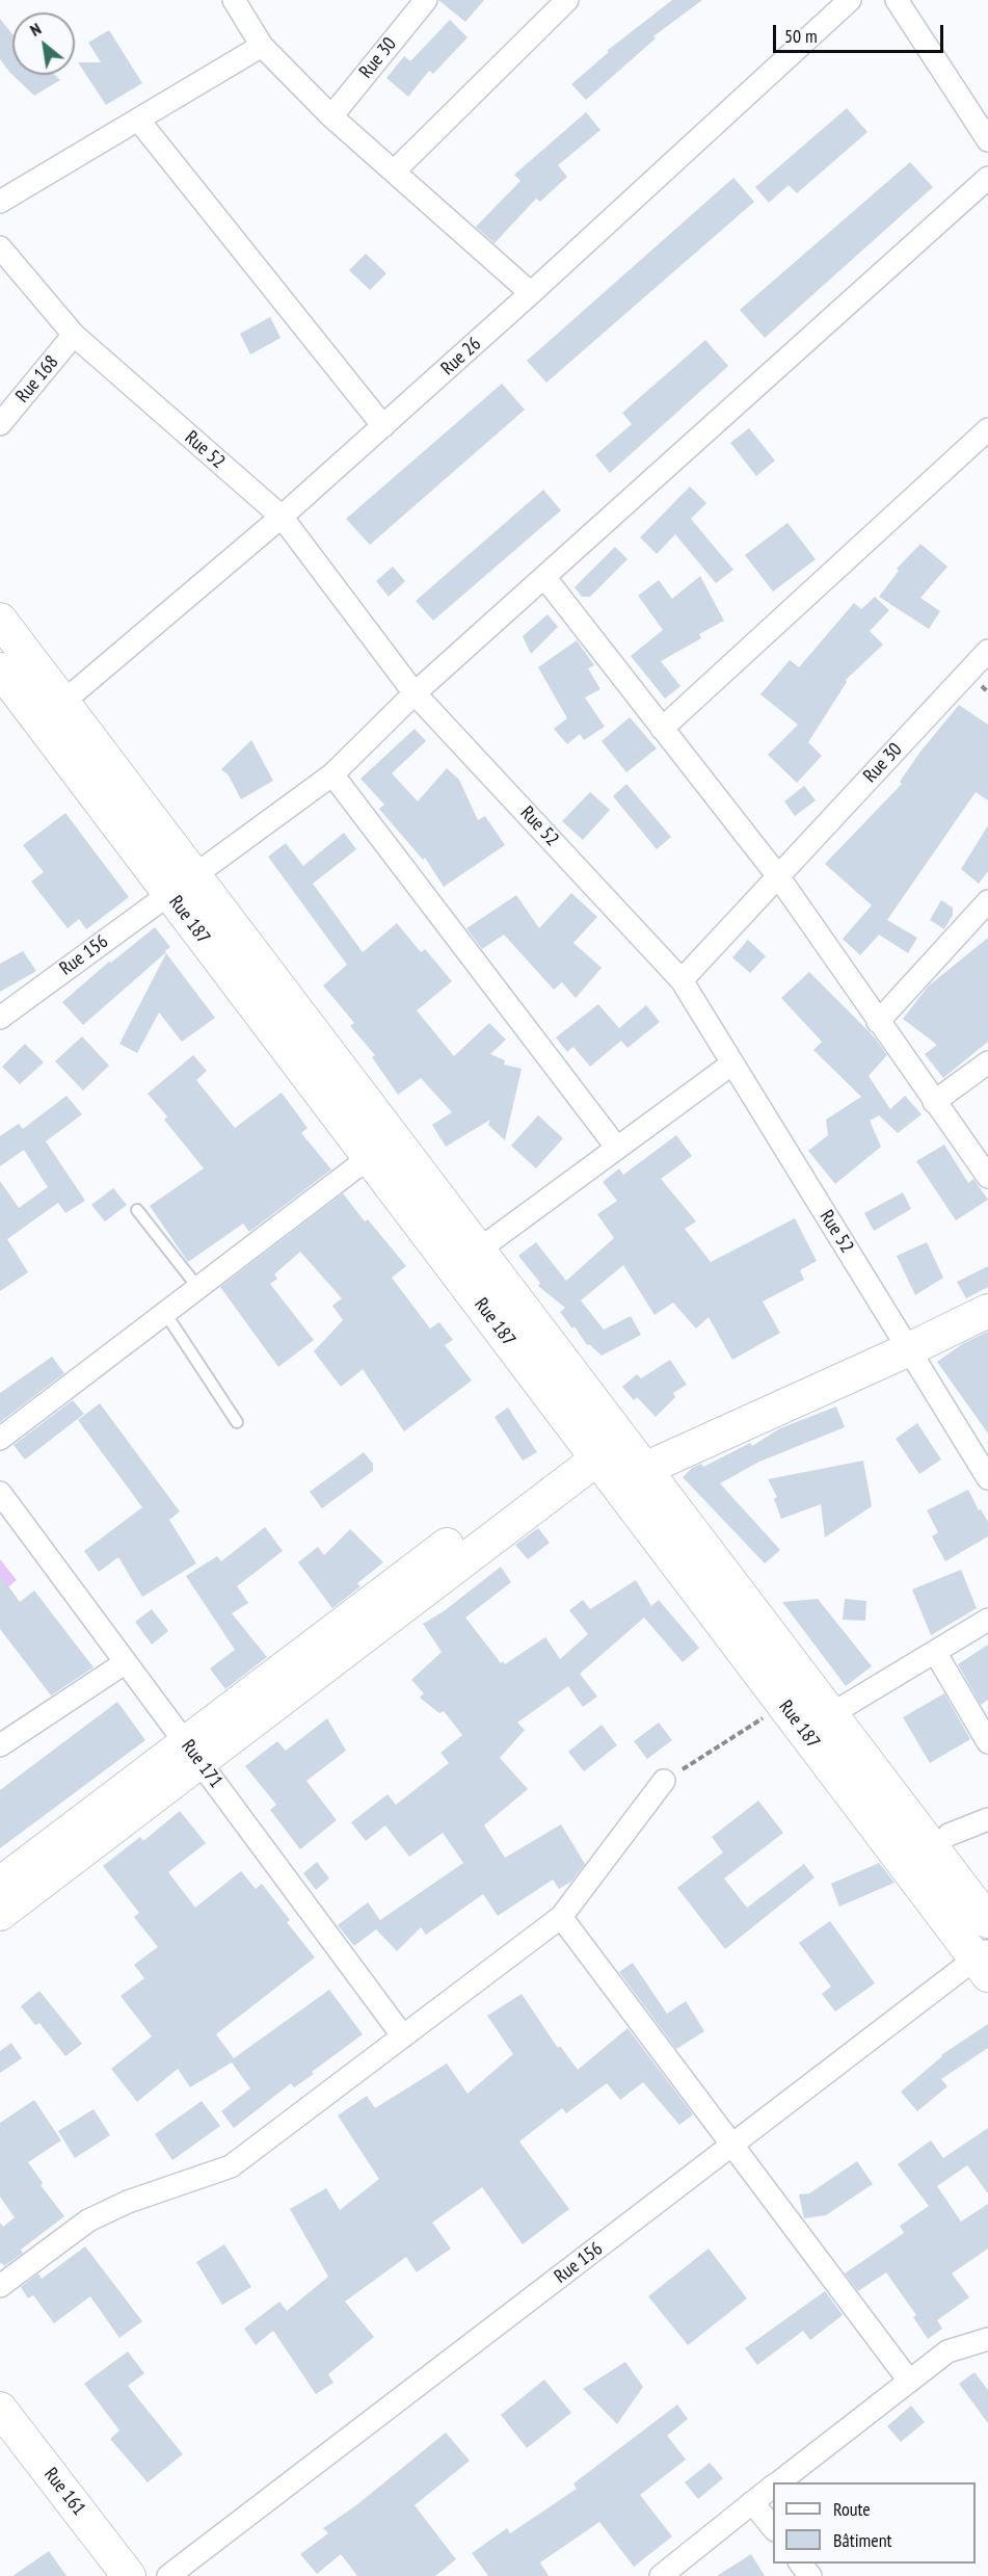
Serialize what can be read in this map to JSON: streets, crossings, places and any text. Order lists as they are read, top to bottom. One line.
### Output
{"streets":{"street":["Rue 30","Rue 26","Rue 168","Rue 52","Rue 187","Rue 156","Rue 171","Rue 161"]},"crossings":[["Rue 30","Rue 52"],["Rue 26","Rue 52"],["Rue 26","Rue 187"],["Rue 168","Rue 52"],["Rue 52","Rue 156"],["Rue 187","Rue 156"]],"legend":["Route","Bâtiment"],"scale_bar":"50 m","north":"top left"}
